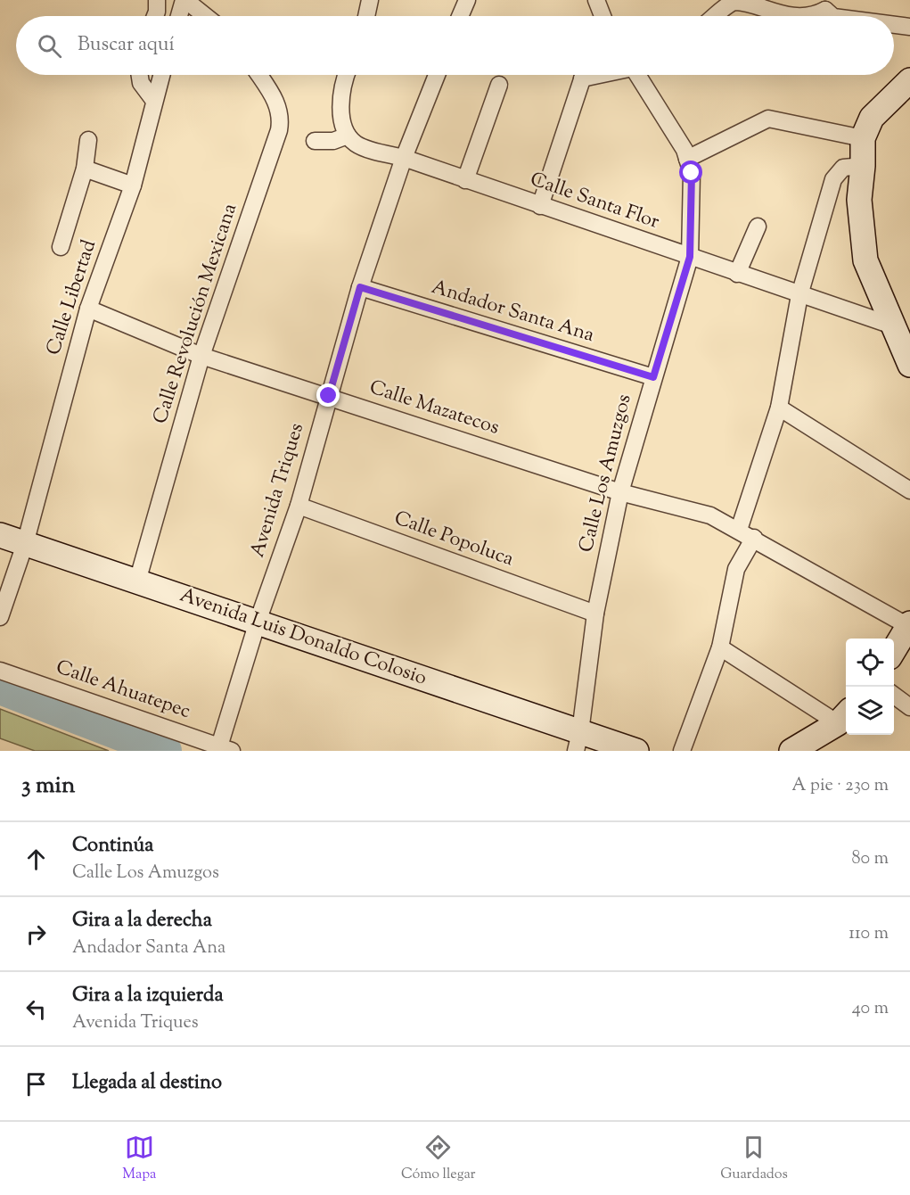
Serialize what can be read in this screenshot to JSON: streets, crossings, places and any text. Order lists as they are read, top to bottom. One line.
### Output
{"streets":{"street":["Calle Santa Flor","Calle Libertad","Andador Santa Ana","Calle Revolución Mexicana","Calle Mazatecos","Calle Los Amuzgos","Avenida Triques","Calle Popoluca","Avenida Luis Donaldo Colosio","Calle Ahuatepec"]},"crossings":[["Calle Santa Flor","Calle Los Amuzgos"],["Calle Santa Flor","Avenida Triques"],["Calle Libertad","Calle Mazatecos"],["Calle Libertad","Avenida Luis Donaldo Colosio"],["Andador Santa Ana","Calle Los Amuzgos"],["Andador Santa Ana","Avenida Triques"],["Calle Revolución Mexicana","Calle Mazatecos"],["Calle Revolución Mexicana","Avenida Luis Donaldo Colosio"],["Calle Mazatecos","Calle Los Amuzgos"],["Calle Mazatecos","Avenida Triques"],["Calle Los Amuzgos","Calle Popoluca"],["Calle Los Amuzgos","Avenida Luis Donaldo Colosio"],["Avenida Triques","Calle Popoluca"],["Avenida Triques","Avenida Luis Donaldo Colosio"],["Avenida Triques","Calle Ahuatepec"]],"page":{"search":"Buscar aquí","heading":["3 min","A pie · 230 m"],"list":[["Continúa","Calle Los Amuzgos","80 m"],["Gira a la derecha","Andador Santa Ana","110 m"],["Gira a la izquierda","Avenida Triques","40 m"],"Llegada al destino"],"nav":["Mapa","Cómo llegar","Guardados"]}}
